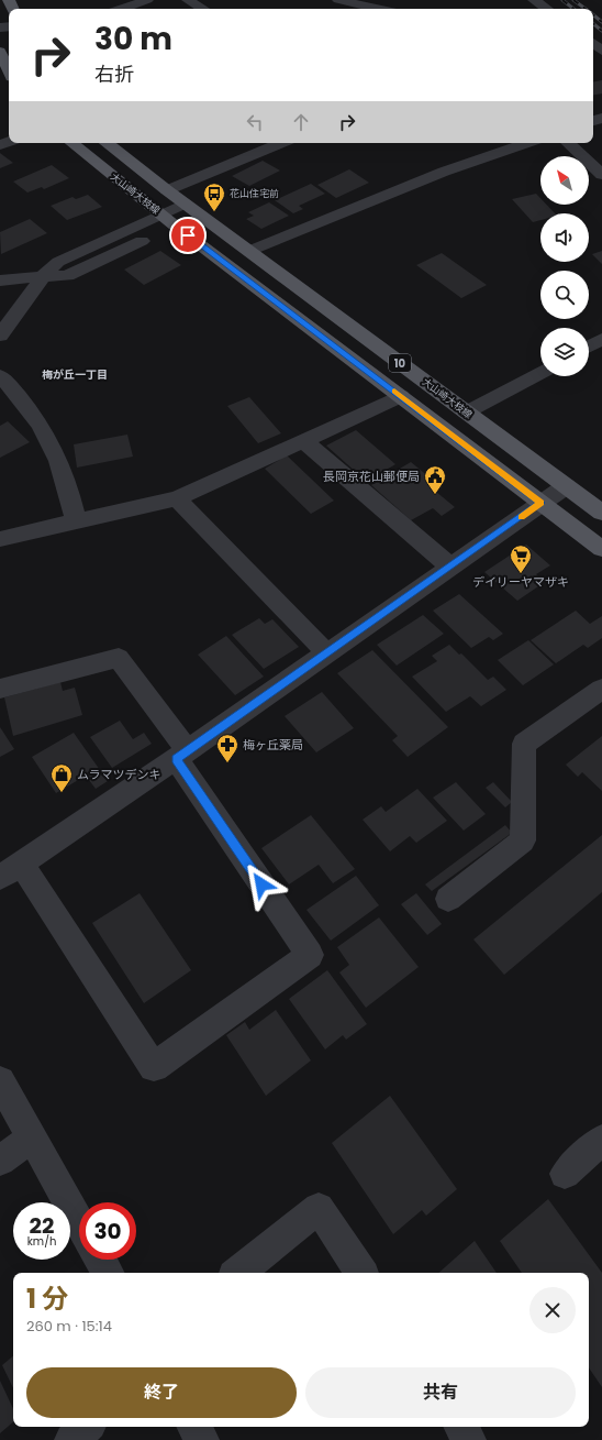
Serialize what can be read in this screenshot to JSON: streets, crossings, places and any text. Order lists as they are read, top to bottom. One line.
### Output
{"streets":{"main road":["大山崎大枝線","10"]},"districts":["梅が丘一丁目"],"places":{"bus stop":["花山住宅前"],"public building":["長岡京花山郵便局"],"supermarket":["デイリーヤマザキ"],"pharmacy":["梅ヶ丘薬局"],"shop":["ムラマツデンキ"]},"north":"top left","page":{"turn":["30 m","右折"],"speed":"22 km/h","limit":"30","heading":["1 分","260 m · 15:14"],"buttons":["終了","共有"]}}
